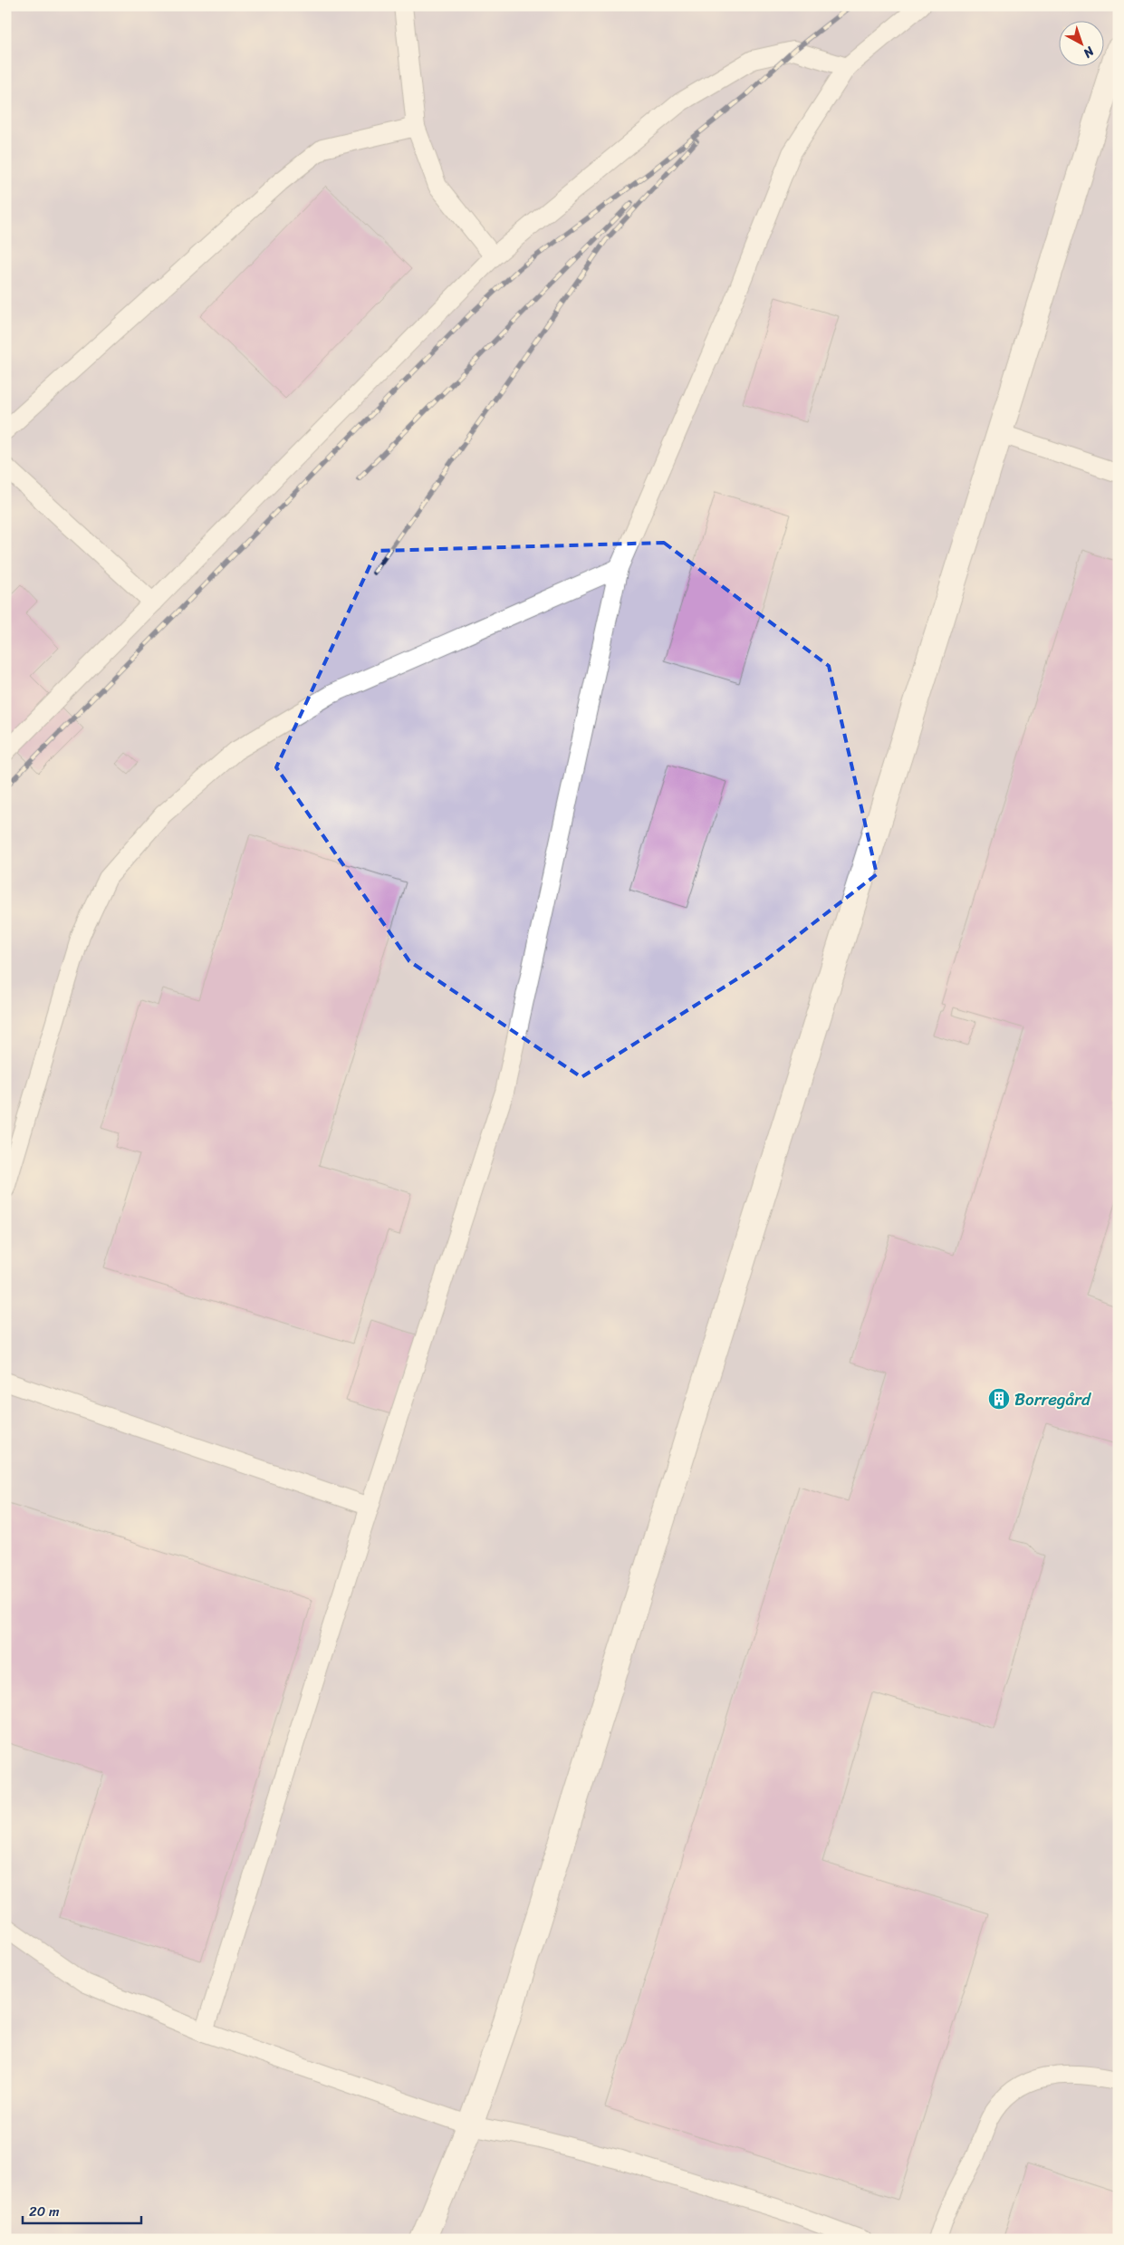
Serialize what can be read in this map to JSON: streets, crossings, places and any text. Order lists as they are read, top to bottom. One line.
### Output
{"places":{"building":["Borregård"]},"scale_bar":"20 m","north":"bottom right"}
